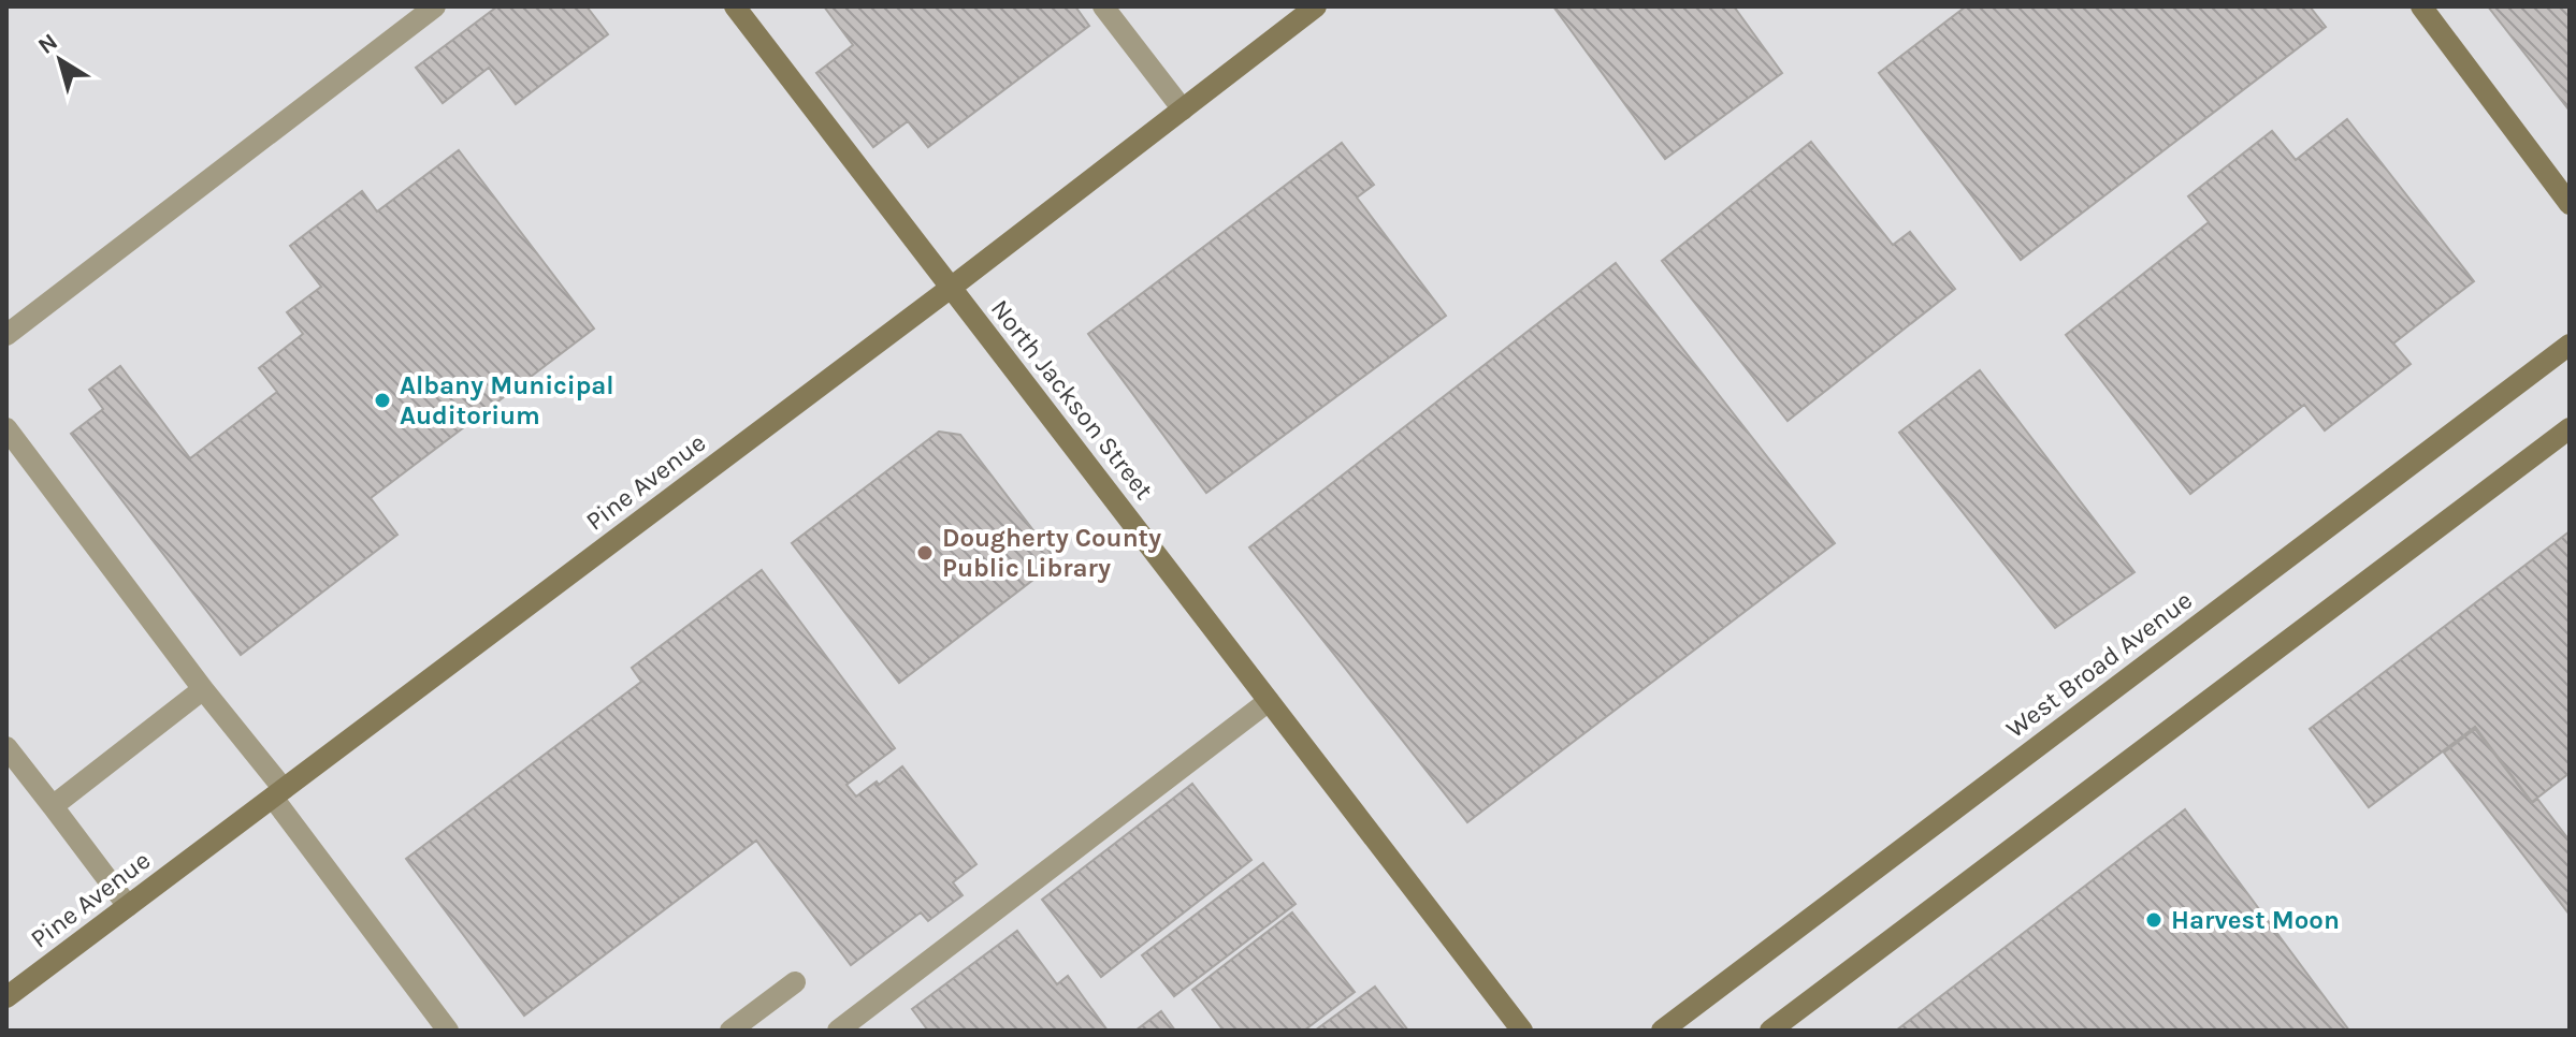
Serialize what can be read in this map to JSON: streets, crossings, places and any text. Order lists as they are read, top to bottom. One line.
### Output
{"streets":{"main road":["North Jackson Street","Pine Avenue","West Broad Avenue"]},"crossings":[["North Jackson Street","Pine Avenue"]],"places":["Albany Municipal Auditorium","Dougherty County Public Library","Harvest Moon"],"north":"top left"}
